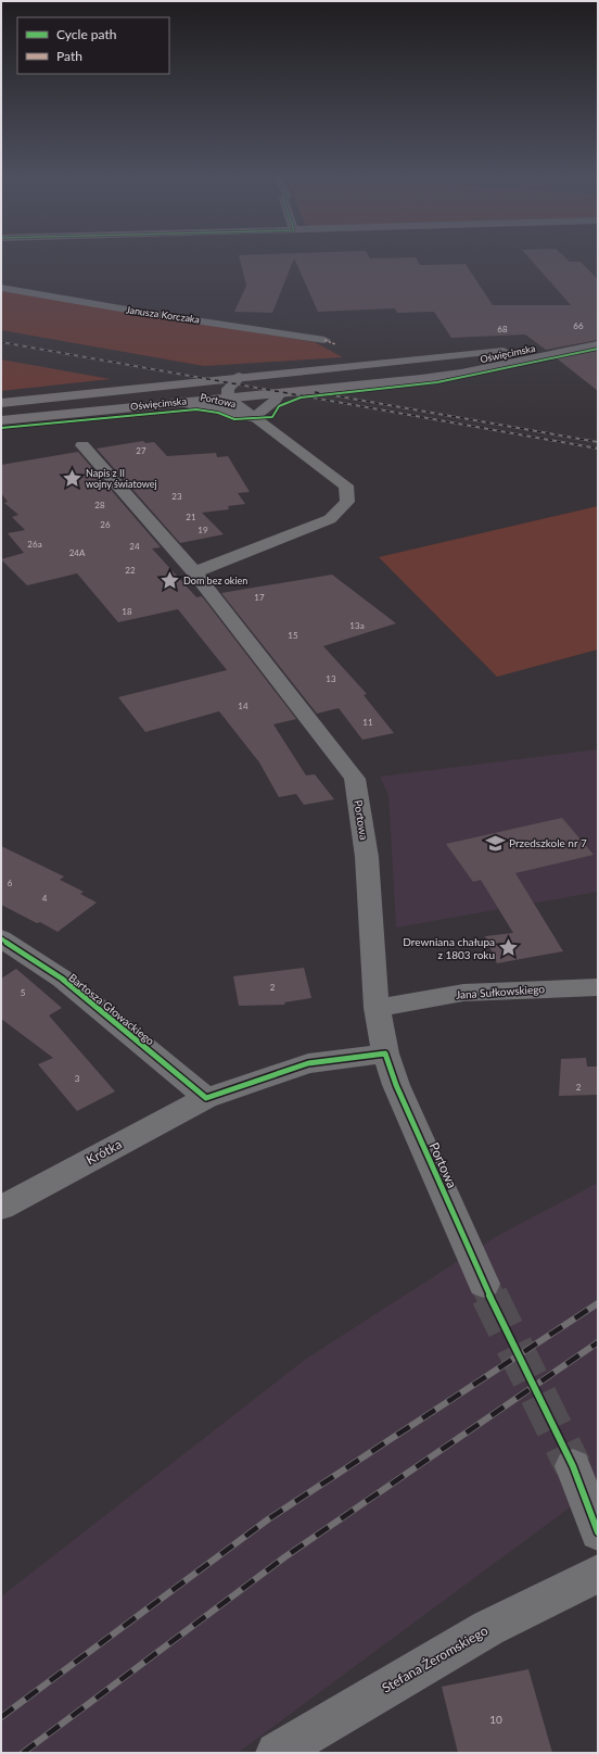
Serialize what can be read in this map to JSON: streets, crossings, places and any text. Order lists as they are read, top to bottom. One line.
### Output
{"streets":{"main road":["Oświęcimska"],"street":["Janusza Korczaka","Portowa","Jana Sułkowskiego","Bartosza Głowackiego","Krótka","Stefana Żeromskiego"]},"crossings":[["Oświęcimska","Portowa"],["Portowa","Jana Sułkowskiego"],["Portowa","Krótka"],["Bartosza Głowackiego","Krótka"]],"places":{"place":["Napis z II wojny światowej","Dom bez okien","Drewniana chałupa z 1803 roku"],"school or university":["Przedszkole nr 7"]},"house_numbers":["66","68","27","23","28","21","26","19","26a","24","24A","22","17","18","13a","15","13","14","11","6","4","2","5","3","2","10"],"legend":["Cycle path","Path"]}
